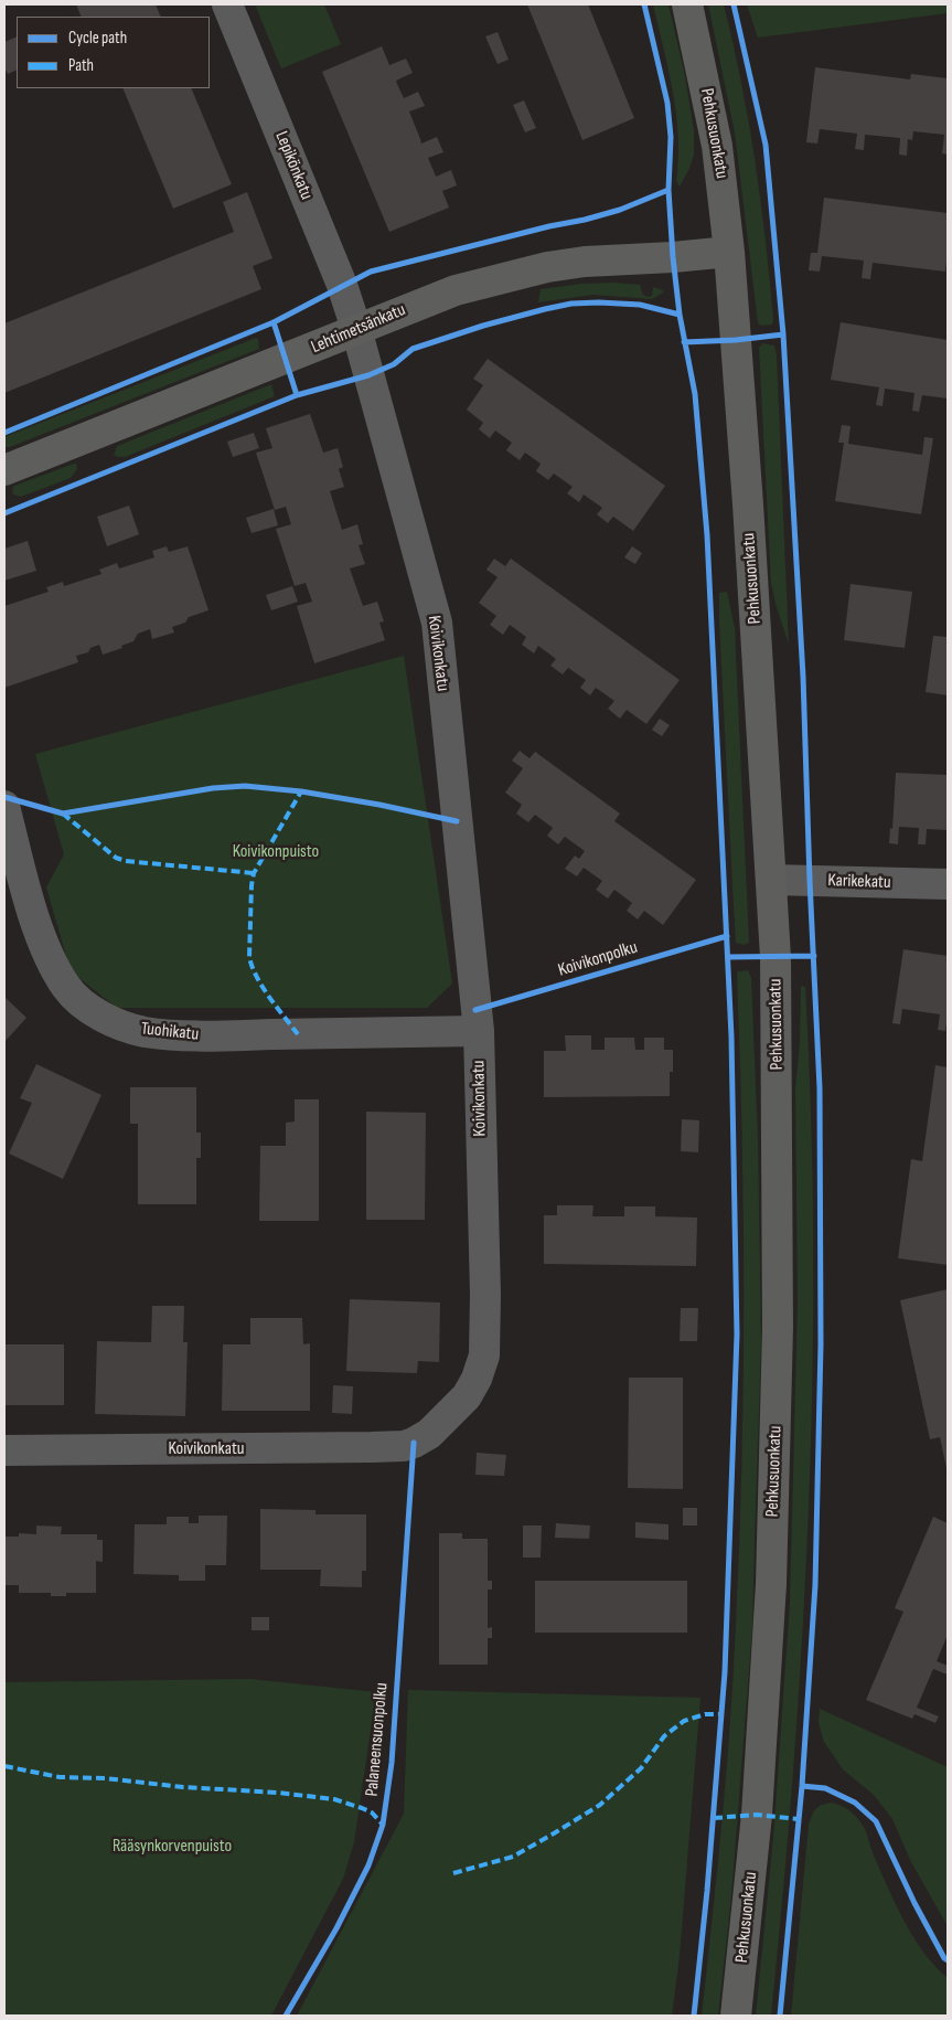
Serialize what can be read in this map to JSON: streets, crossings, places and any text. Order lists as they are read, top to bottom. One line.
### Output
{"streets":{"main road":["Pehkusuonkatu","Lehtimetsänkatu"],"street":["Lepikönkatu","Koivikonkatu","Karikekatu","Tuohikatu"],"cycle path":["Koivikonpolku","Palaneensuonpolku"]},"crossings":[["Pehkusuonkatu","Lehtimetsänkatu"],["Pehkusuonkatu","Karikekatu"],["Lepikönkatu","Lehtimetsänkatu"],["Lepikönkatu","Koivikonkatu"],["Lehtimetsänkatu","Koivikonkatu"],["Koivikonkatu","Tuohikatu"]],"parks":["Koivikonpuisto","Rääsynkorvenpuisto"],"legend":["Cycle path","Path"]}
